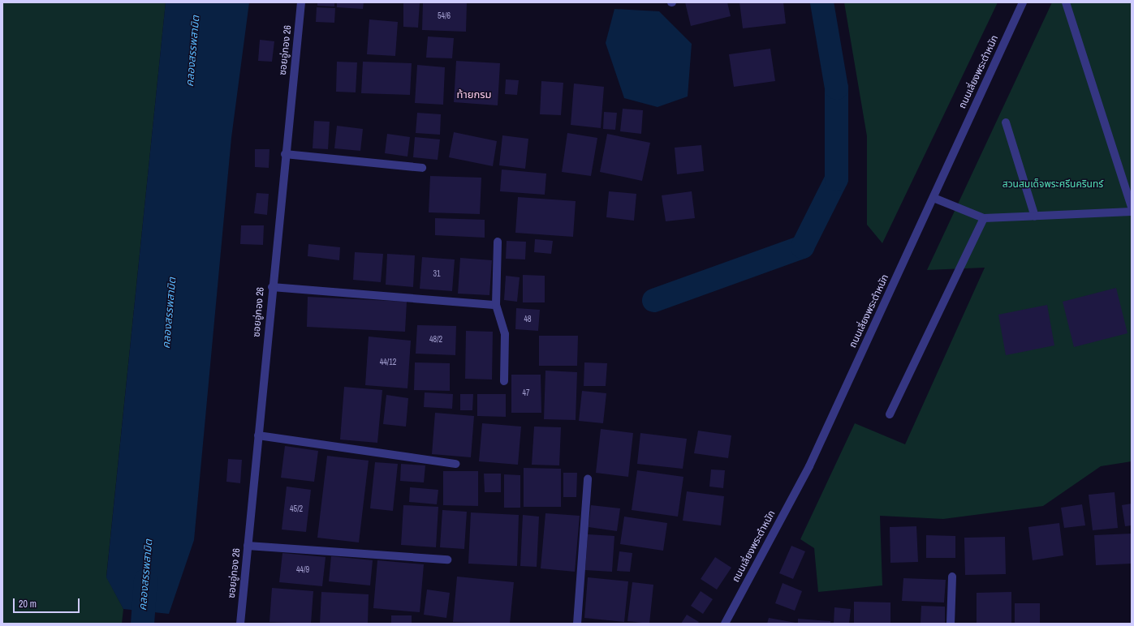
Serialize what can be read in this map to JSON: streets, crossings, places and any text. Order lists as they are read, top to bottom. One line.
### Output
{"streets":{"street":["ซอยอู่ทอง 26","ถนนเลี่ยงพระตำหนัก"]},"districts":["ท้ายกรม"],"water":["คลองสรรพสามิต"],"parks":["สวนสมเด็จพระศรีนครินทร์"],"house_numbers":["54/6","31","48","48/2","44/12","47","45/2","44/9"],"scale_bar":"20 m"}
